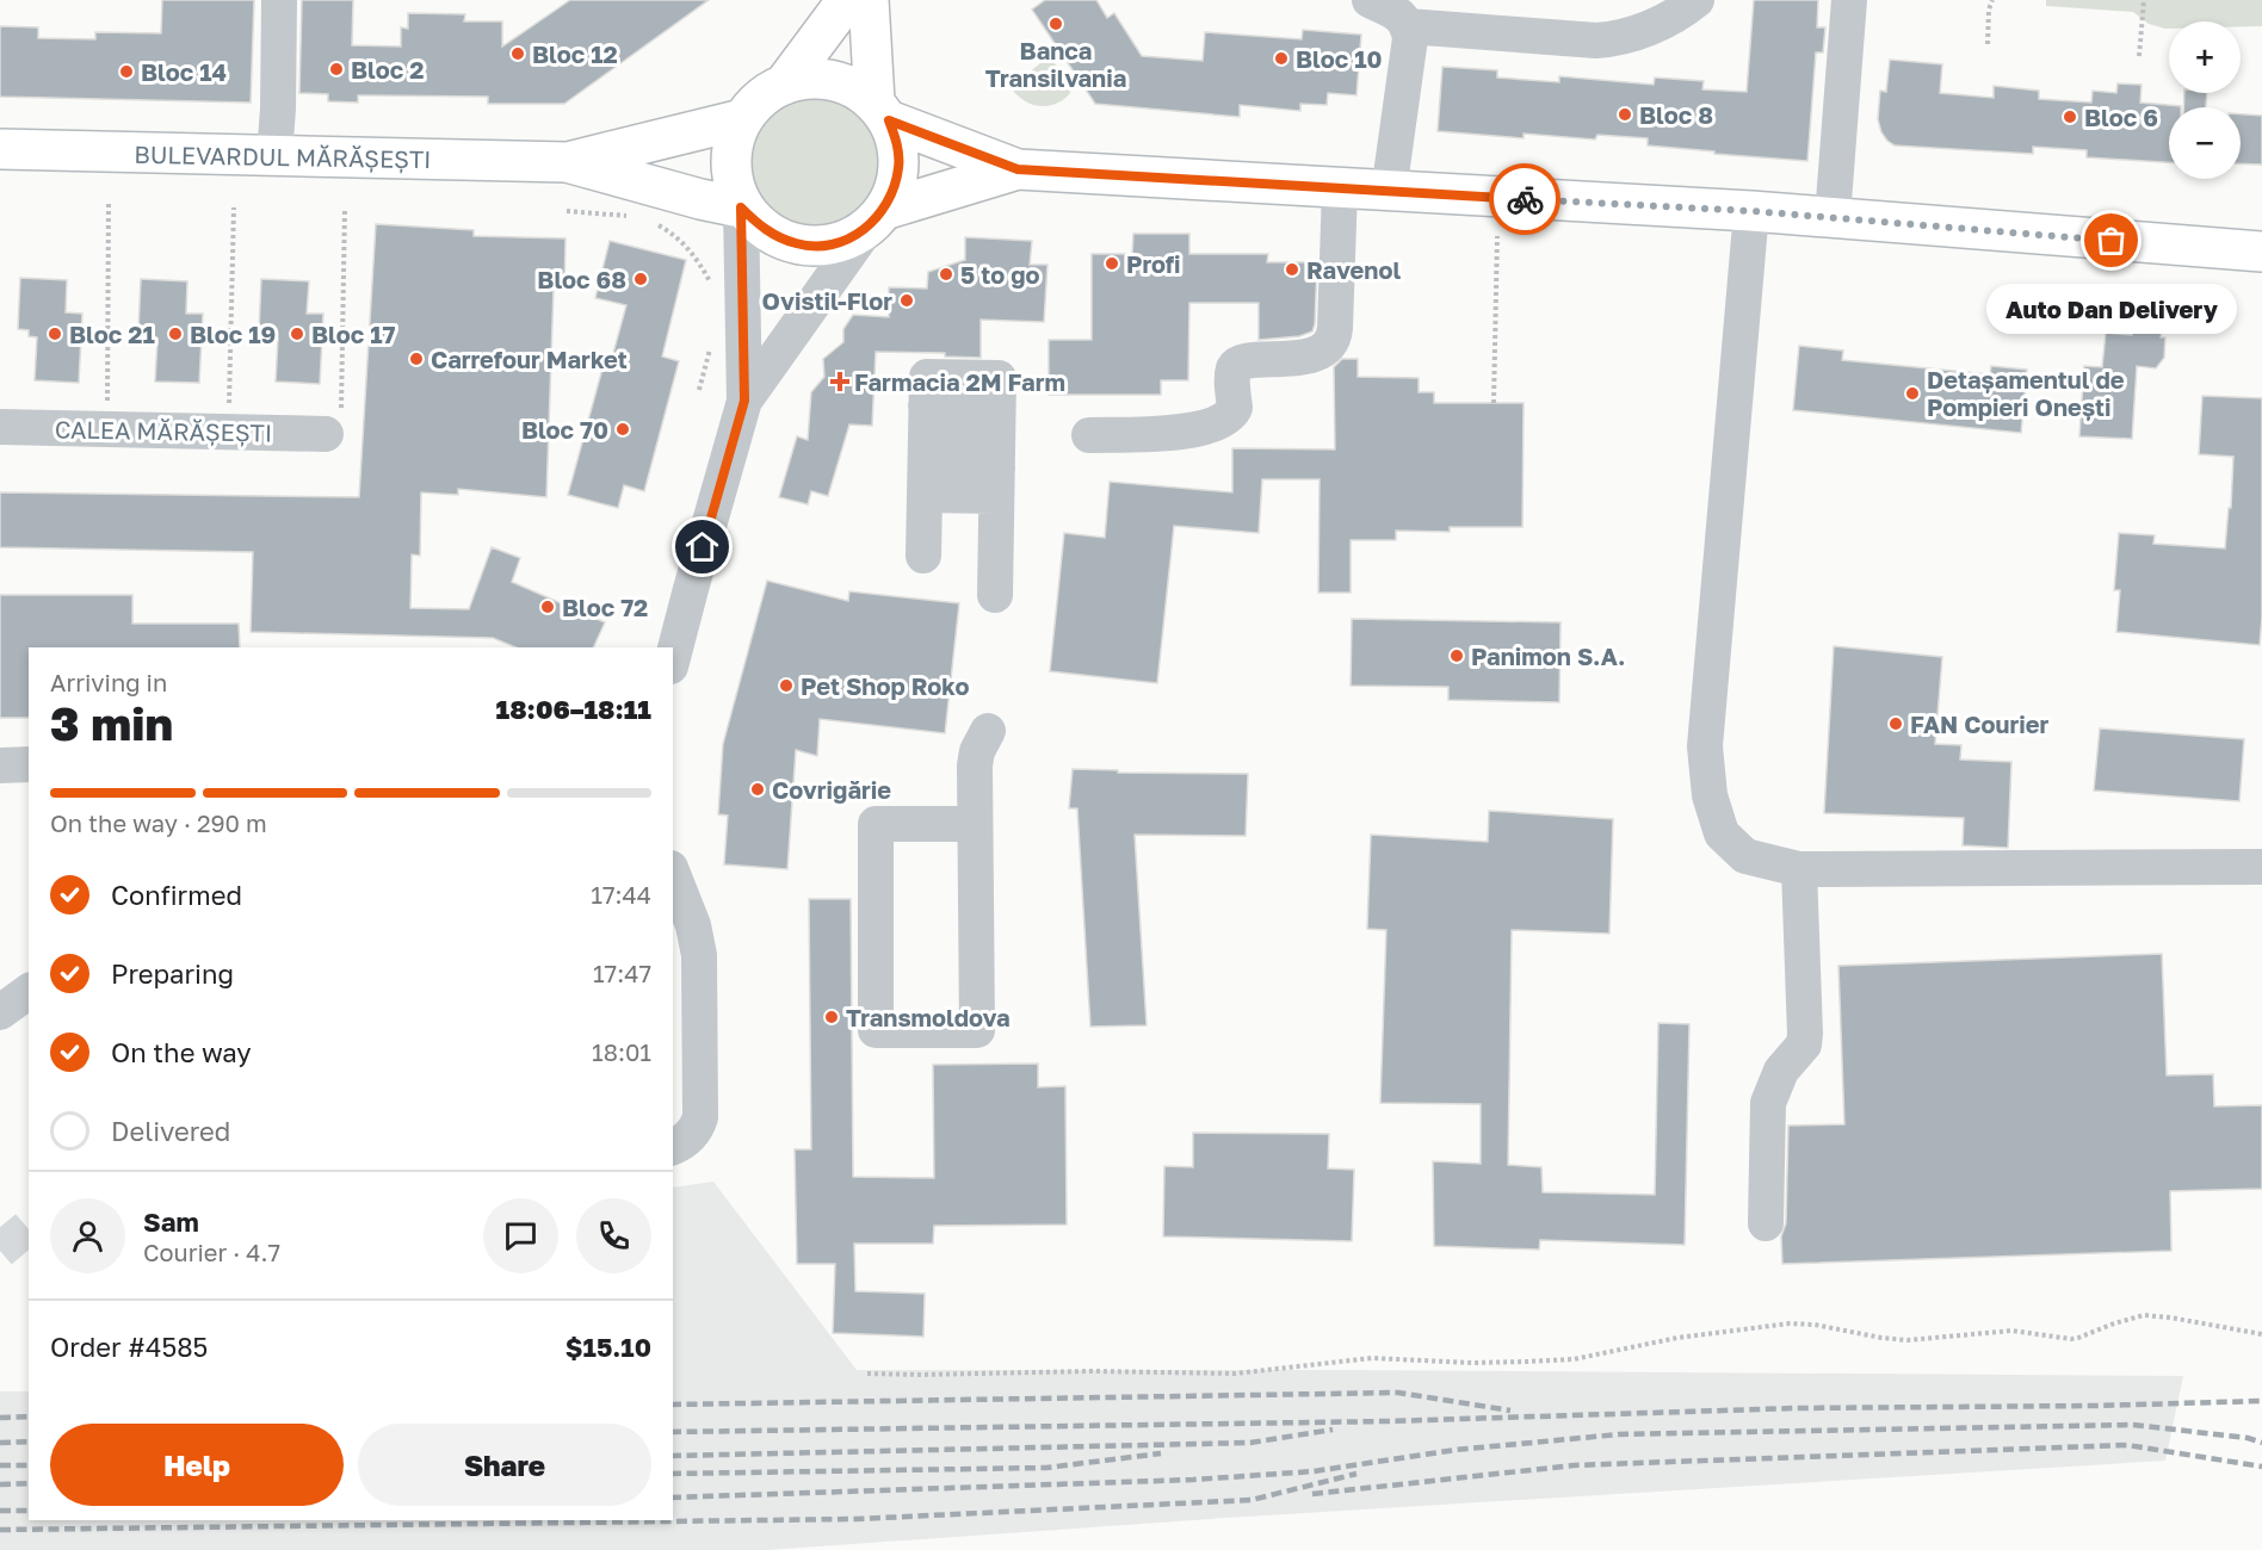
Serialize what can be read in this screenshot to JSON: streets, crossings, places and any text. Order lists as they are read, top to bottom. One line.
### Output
{"streets":{"main road":["BULEVARDUL MĂRĂȘEȘTI"],"street":["CALEA MĂRĂȘEȘTI"]},"places":{"other":["Banca Transilvania","Bloc 12","Bloc 10","Bloc 2","Bloc 14","Bloc 8","Bloc 6","Auto Dan Delivery","Profi","Ravenol","5 to go","Bloc 68","Ovistil-Flor","Bloc 21","Bloc 19","Bloc 17","Carrefour Market","Detașamentul de Pompieri Onești","Bloc 70","Bloc 72","Panimon S.A.","Pet Shop Roko","FAN Courier","Covrigărie","Transmoldova"],"health":["Farmacia 2M Farm"]},"page":{"map_buttons":["+","−"],"bubble":"Auto Dan Delivery","heading":["3 min","Arriving in","18:06–18:11"],"panel":["Sam","Courier · 4.7","Order #4585","$15.10"],"bar":"On the way · 290 m","list":[["Confirmed","17:44"],["Preparing","17:47"],["On the way","18:01"],"Delivered"],"buttons":["Help","Share"]}}
